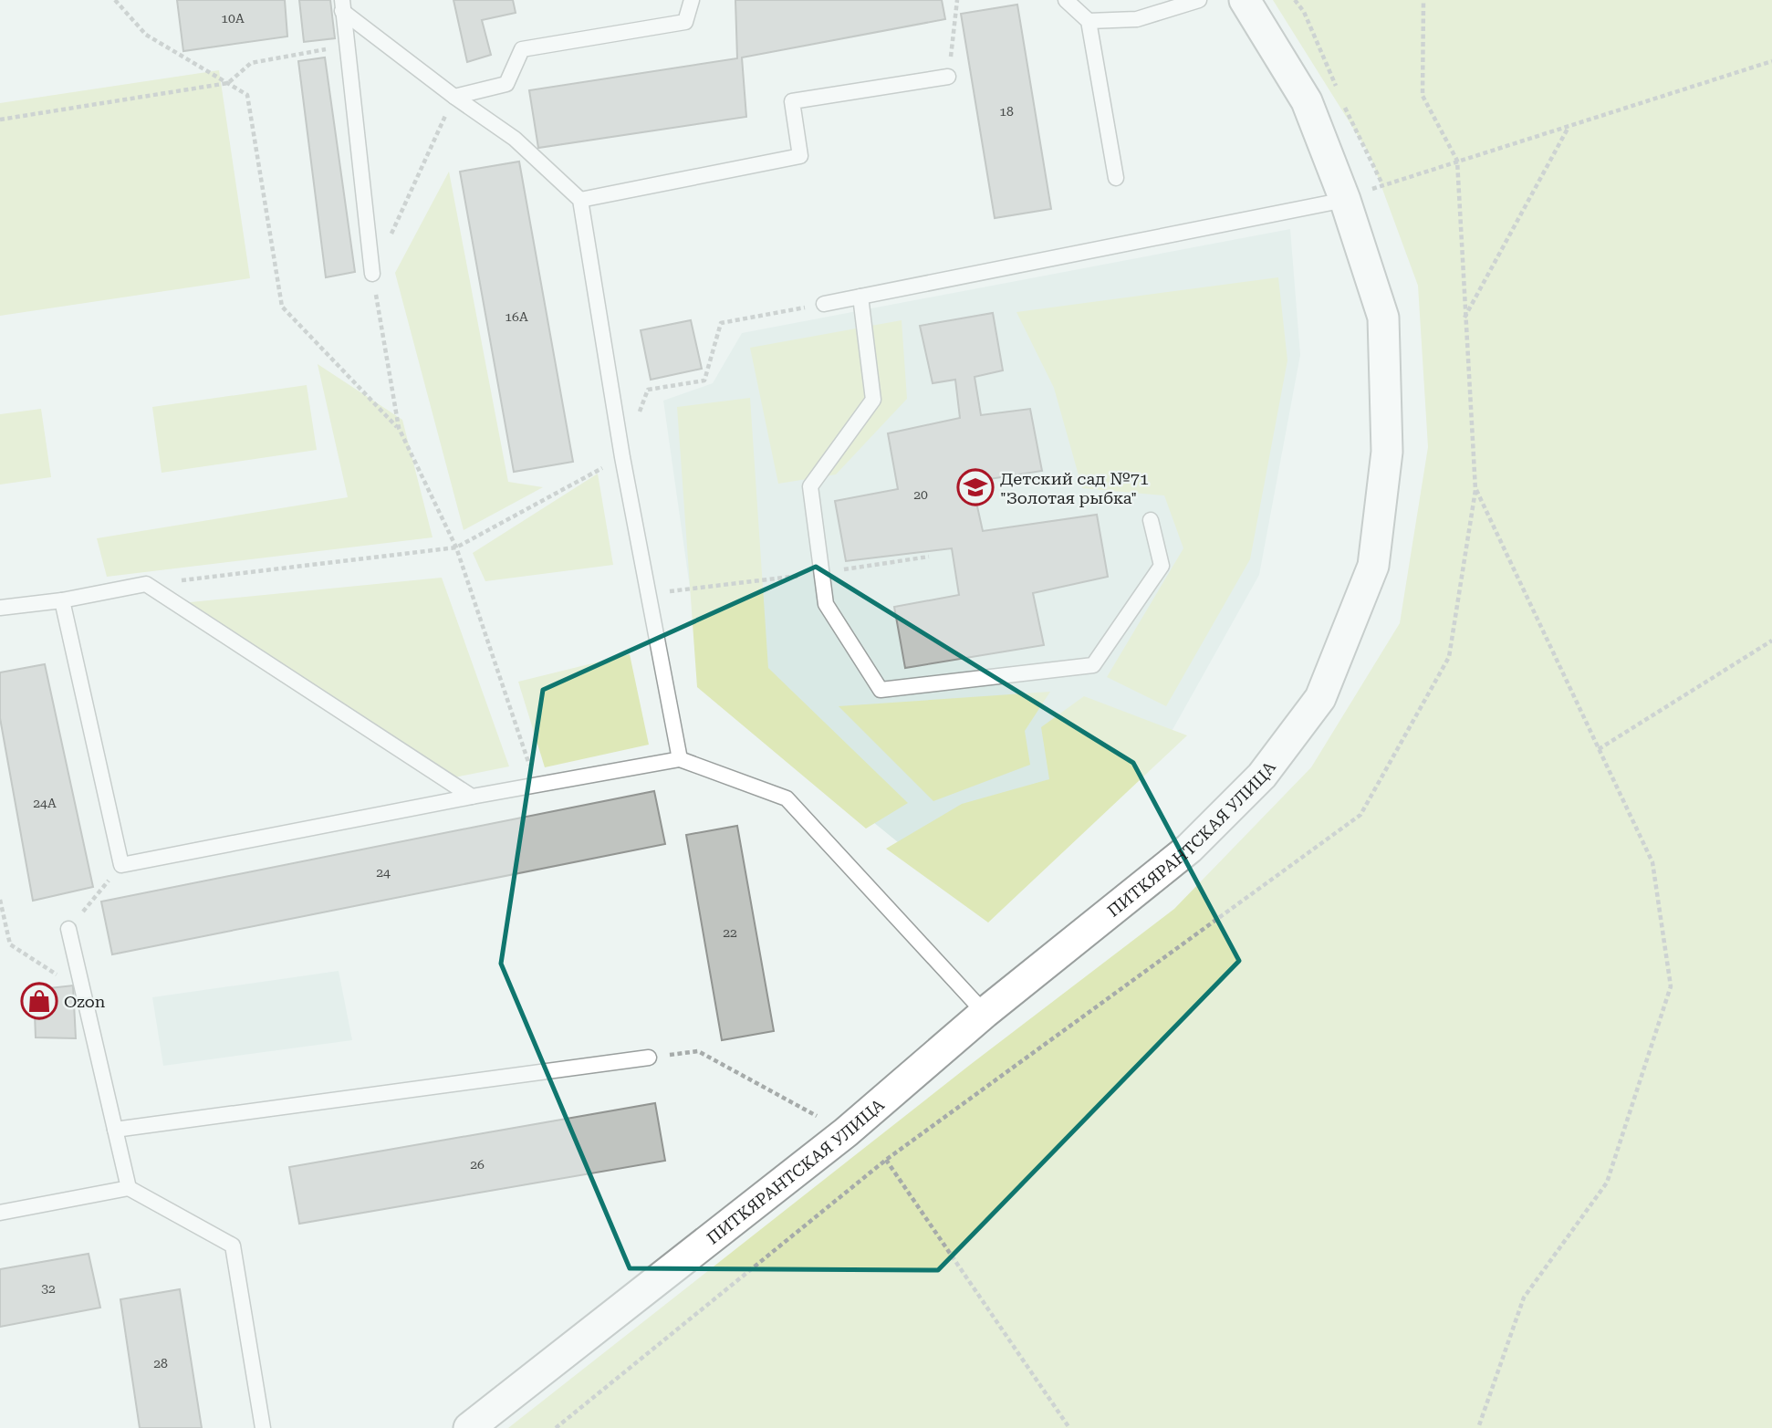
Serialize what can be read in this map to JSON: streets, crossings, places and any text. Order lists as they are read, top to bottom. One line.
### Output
{"streets":{"street":["ПИТКЯРАНТСКАЯ УЛИЦА"]},"places":{"school or university":["Детский сад №71 \"Золотая рыбка\""],"shop":["Ozon"]},"house_numbers":["10А","18","16А","20","24А","24","22","26","32","28"]}
